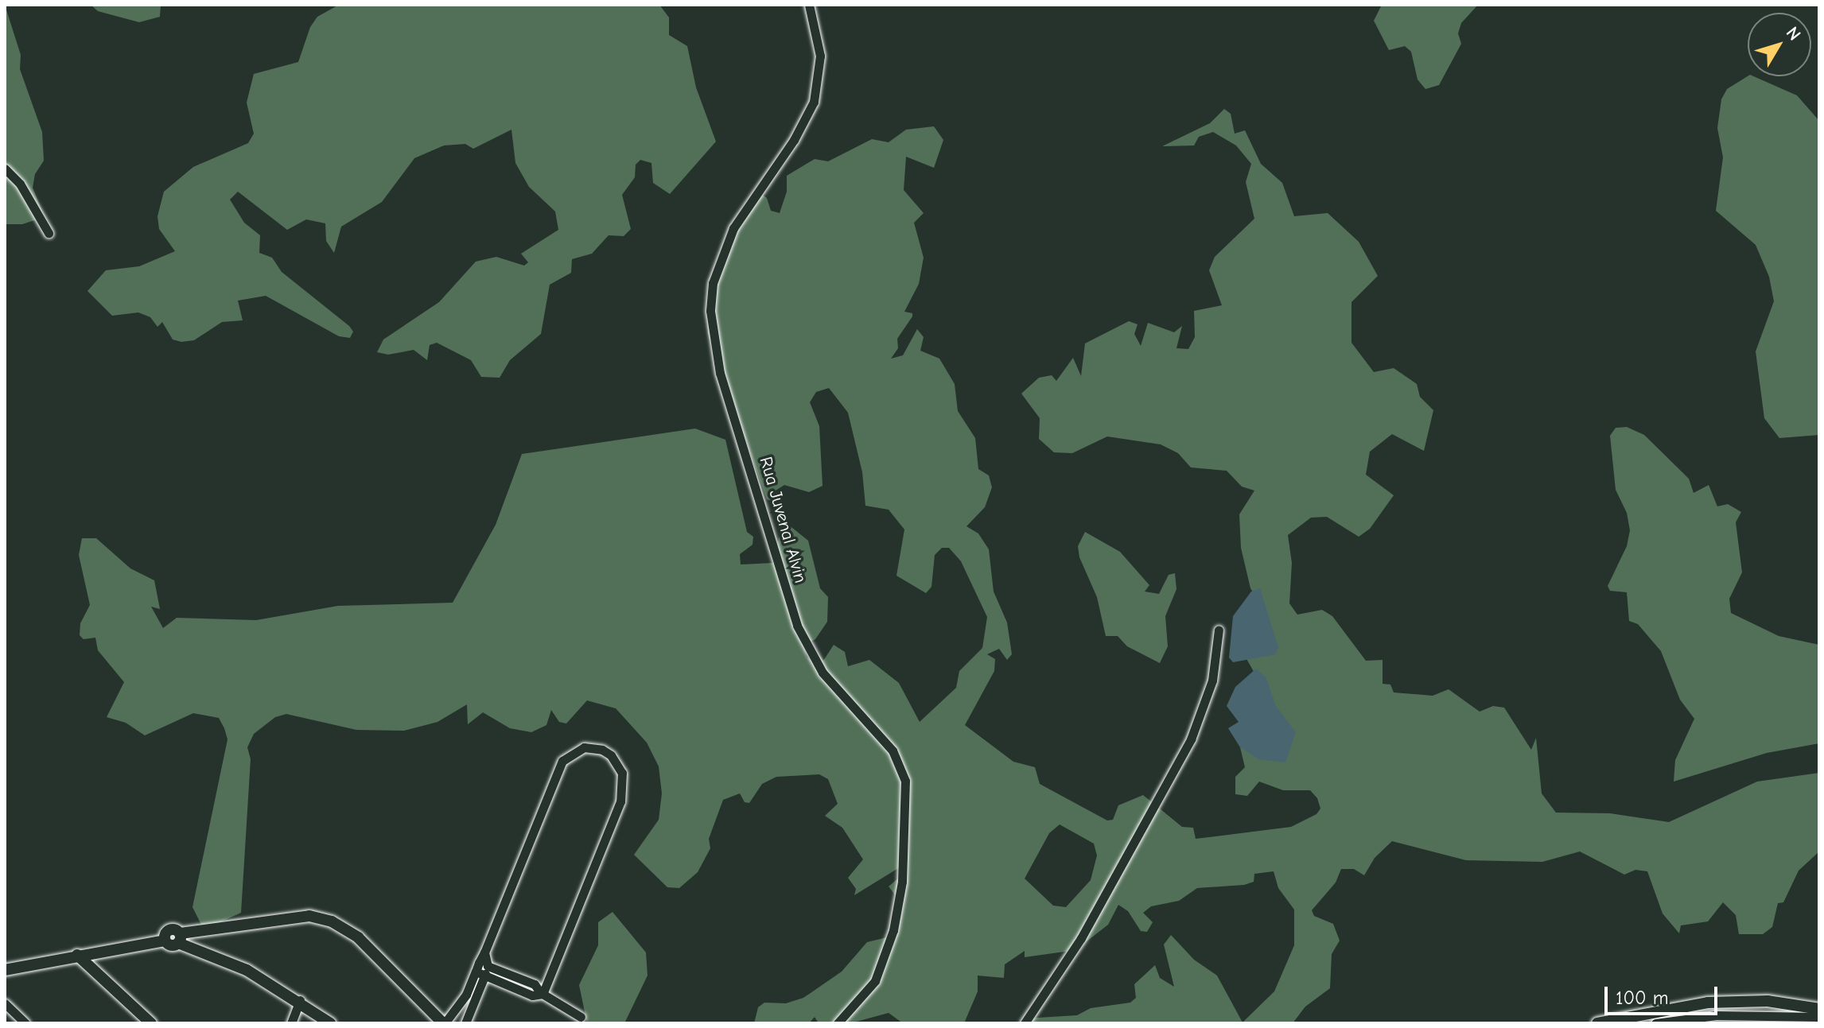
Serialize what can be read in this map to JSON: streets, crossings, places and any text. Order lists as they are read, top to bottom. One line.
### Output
{"streets":{"street":["Rua Juvenal Alvin"]},"scale_bar":"100 m","north":"top right"}
